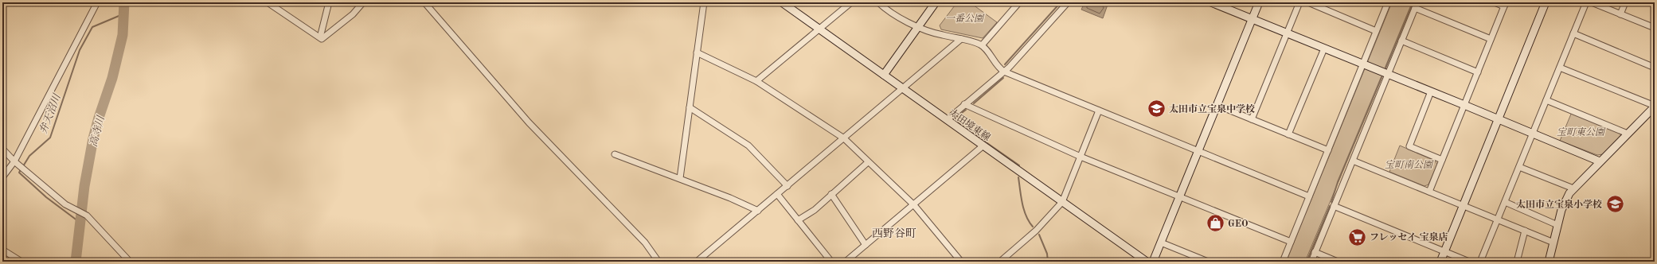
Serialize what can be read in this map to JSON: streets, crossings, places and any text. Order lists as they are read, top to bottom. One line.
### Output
{"streets":{"street":["太田境東線"]},"districts":["西野谷町"],"water":["弁天沼川","高寺川"],"parks":["一番公園","宝町東公園","宝町南公園"],"places":{"school or university":["太田市立宝泉中学校","太田市立宝泉小学校"],"shop":["GEO"],"supermarket":["フレッセイ 宝泉店"]}}
